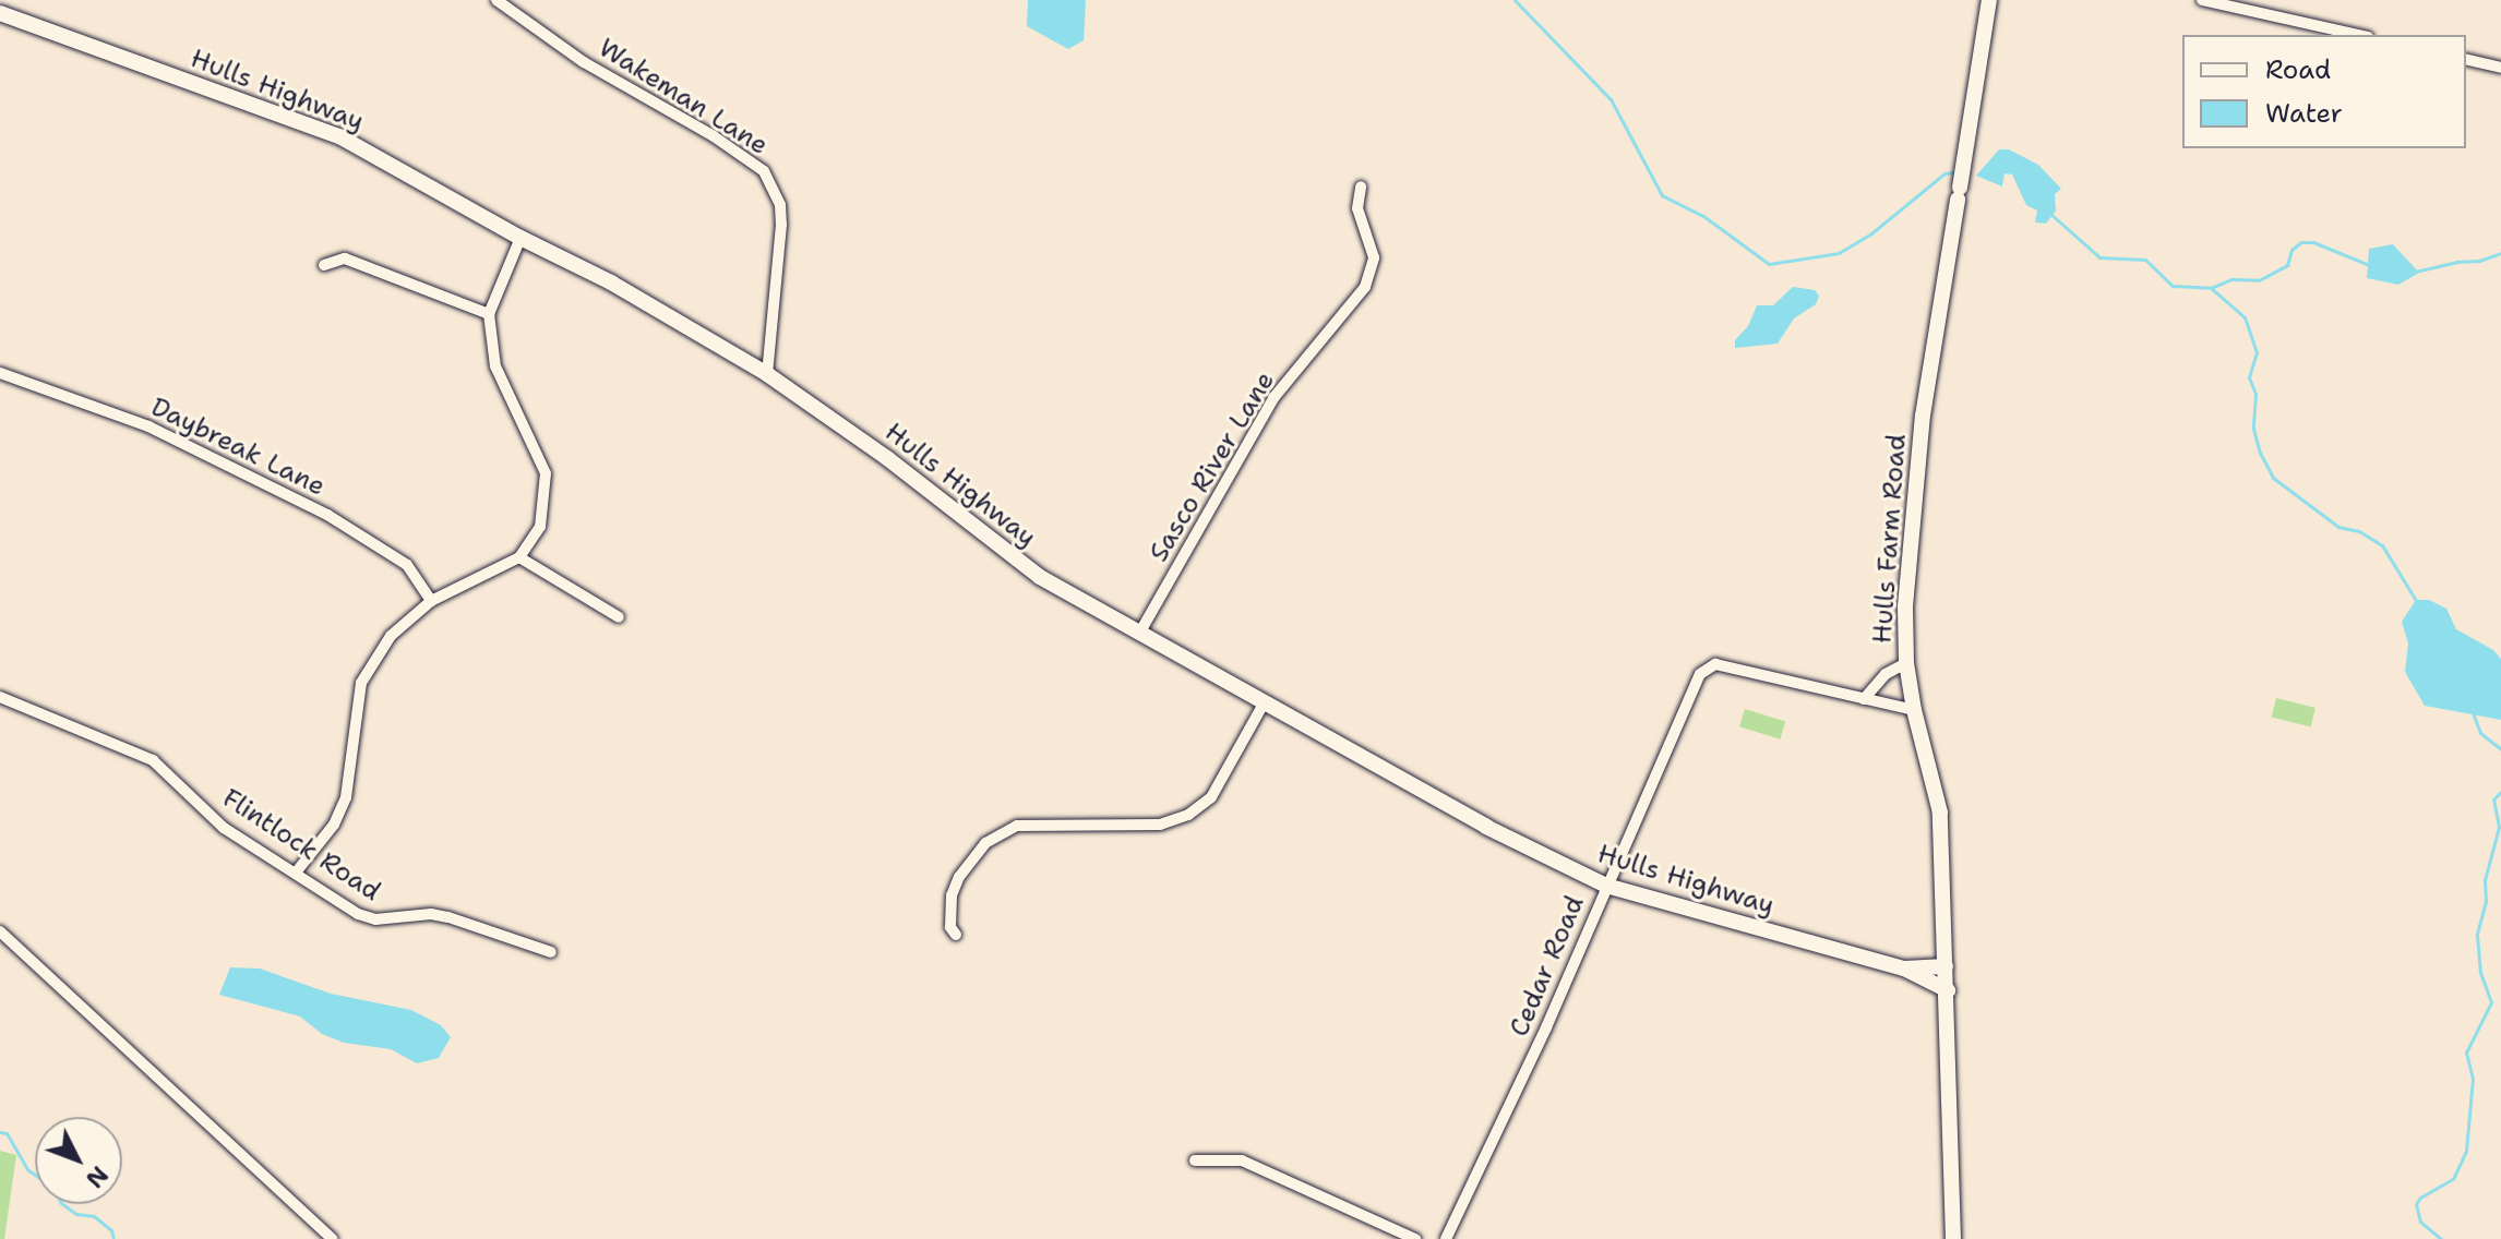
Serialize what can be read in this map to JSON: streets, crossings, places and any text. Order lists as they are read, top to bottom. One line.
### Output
{"streets":{"street":["Hulls Highway","Wakeman Lane","Daybreak Lane","Sasco River Lane","Hulls Farm Road","Flintlock Road","Cedar Road"]},"crossings":[["Hulls Highway","Wakeman Lane"],["Hulls Highway","Sasco River Lane"],["Hulls Highway","Hulls Farm Road"],["Hulls Highway","Cedar Road"],["Hulls Farm Road","Cedar Road"]],"legend":["Road","Water"],"north":"bottom right"}
